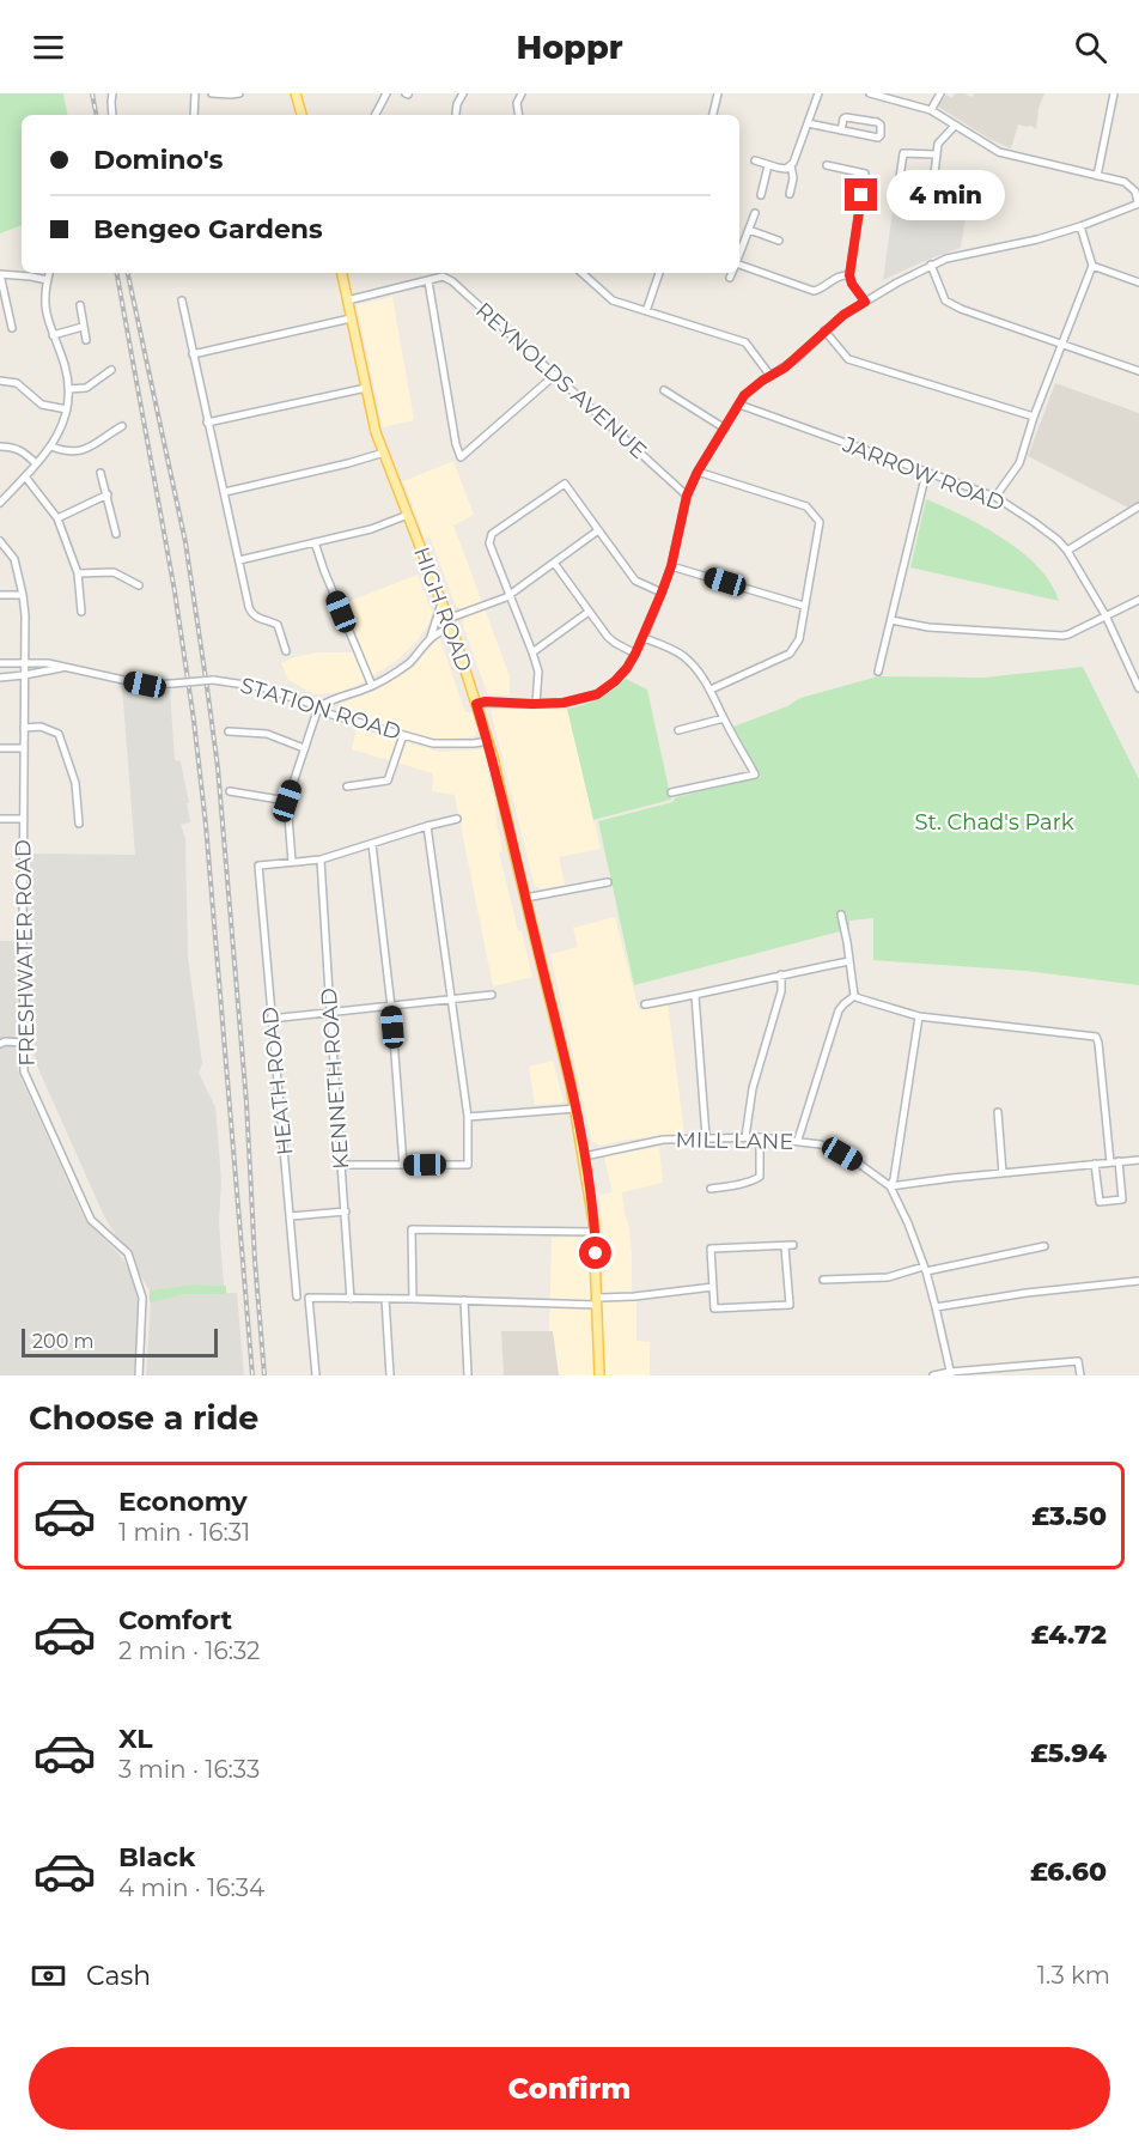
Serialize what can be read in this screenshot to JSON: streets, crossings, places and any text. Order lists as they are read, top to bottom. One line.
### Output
{"streets":{"main road":["HIGH ROAD"],"street":["REYNOLDS AVENUE","JARROW ROAD","STATION ROAD","FRESHWATER ROAD","KENNETH ROAD","HEATH ROAD","MILL LANE"]},"crossings":[["REYNOLDS AVENUE","HIGH ROAD"],["HIGH ROAD","STATION ROAD"],["HIGH ROAD","MILL LANE"],["STATION ROAD","FRESHWATER ROAD"]],"parks":["St. Chad's Park"],"scale_bar":"200 m","page":{"header":"Hoppr","banner":["Domino's","Bengeo Gardens"],"bubble":"4 min","scale":"200 m","heading":"Choose a ride","list":[{"name":"Economy","note":"1 min · 16:31","value":"£3.50"},{"name":"Comfort","note":"2 min · 16:32","value":"£4.72"},{"name":"XL","note":"3 min · 16:33","value":"£5.94"},{"name":"Black","note":"4 min · 16:34","value":"£6.60"}],"pay":["Cash","1.3 km"],"buttons":"Confirm"}}
